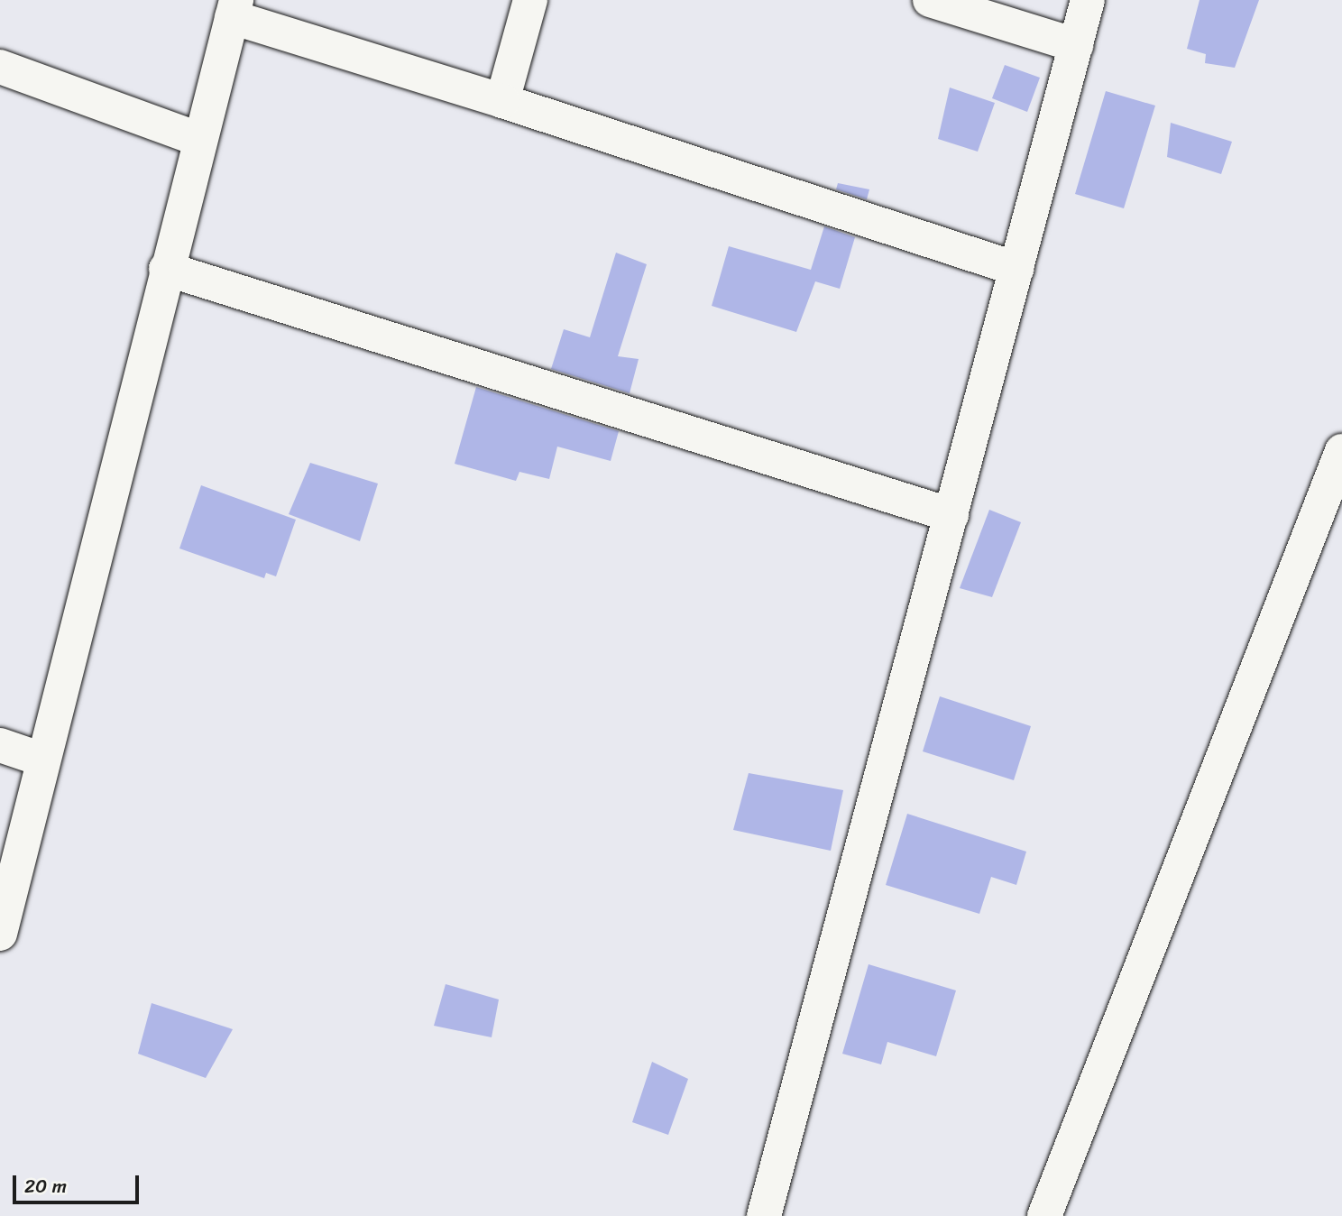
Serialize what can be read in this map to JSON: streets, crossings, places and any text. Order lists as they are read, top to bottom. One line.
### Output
{"scale_bar":"20 m"}
